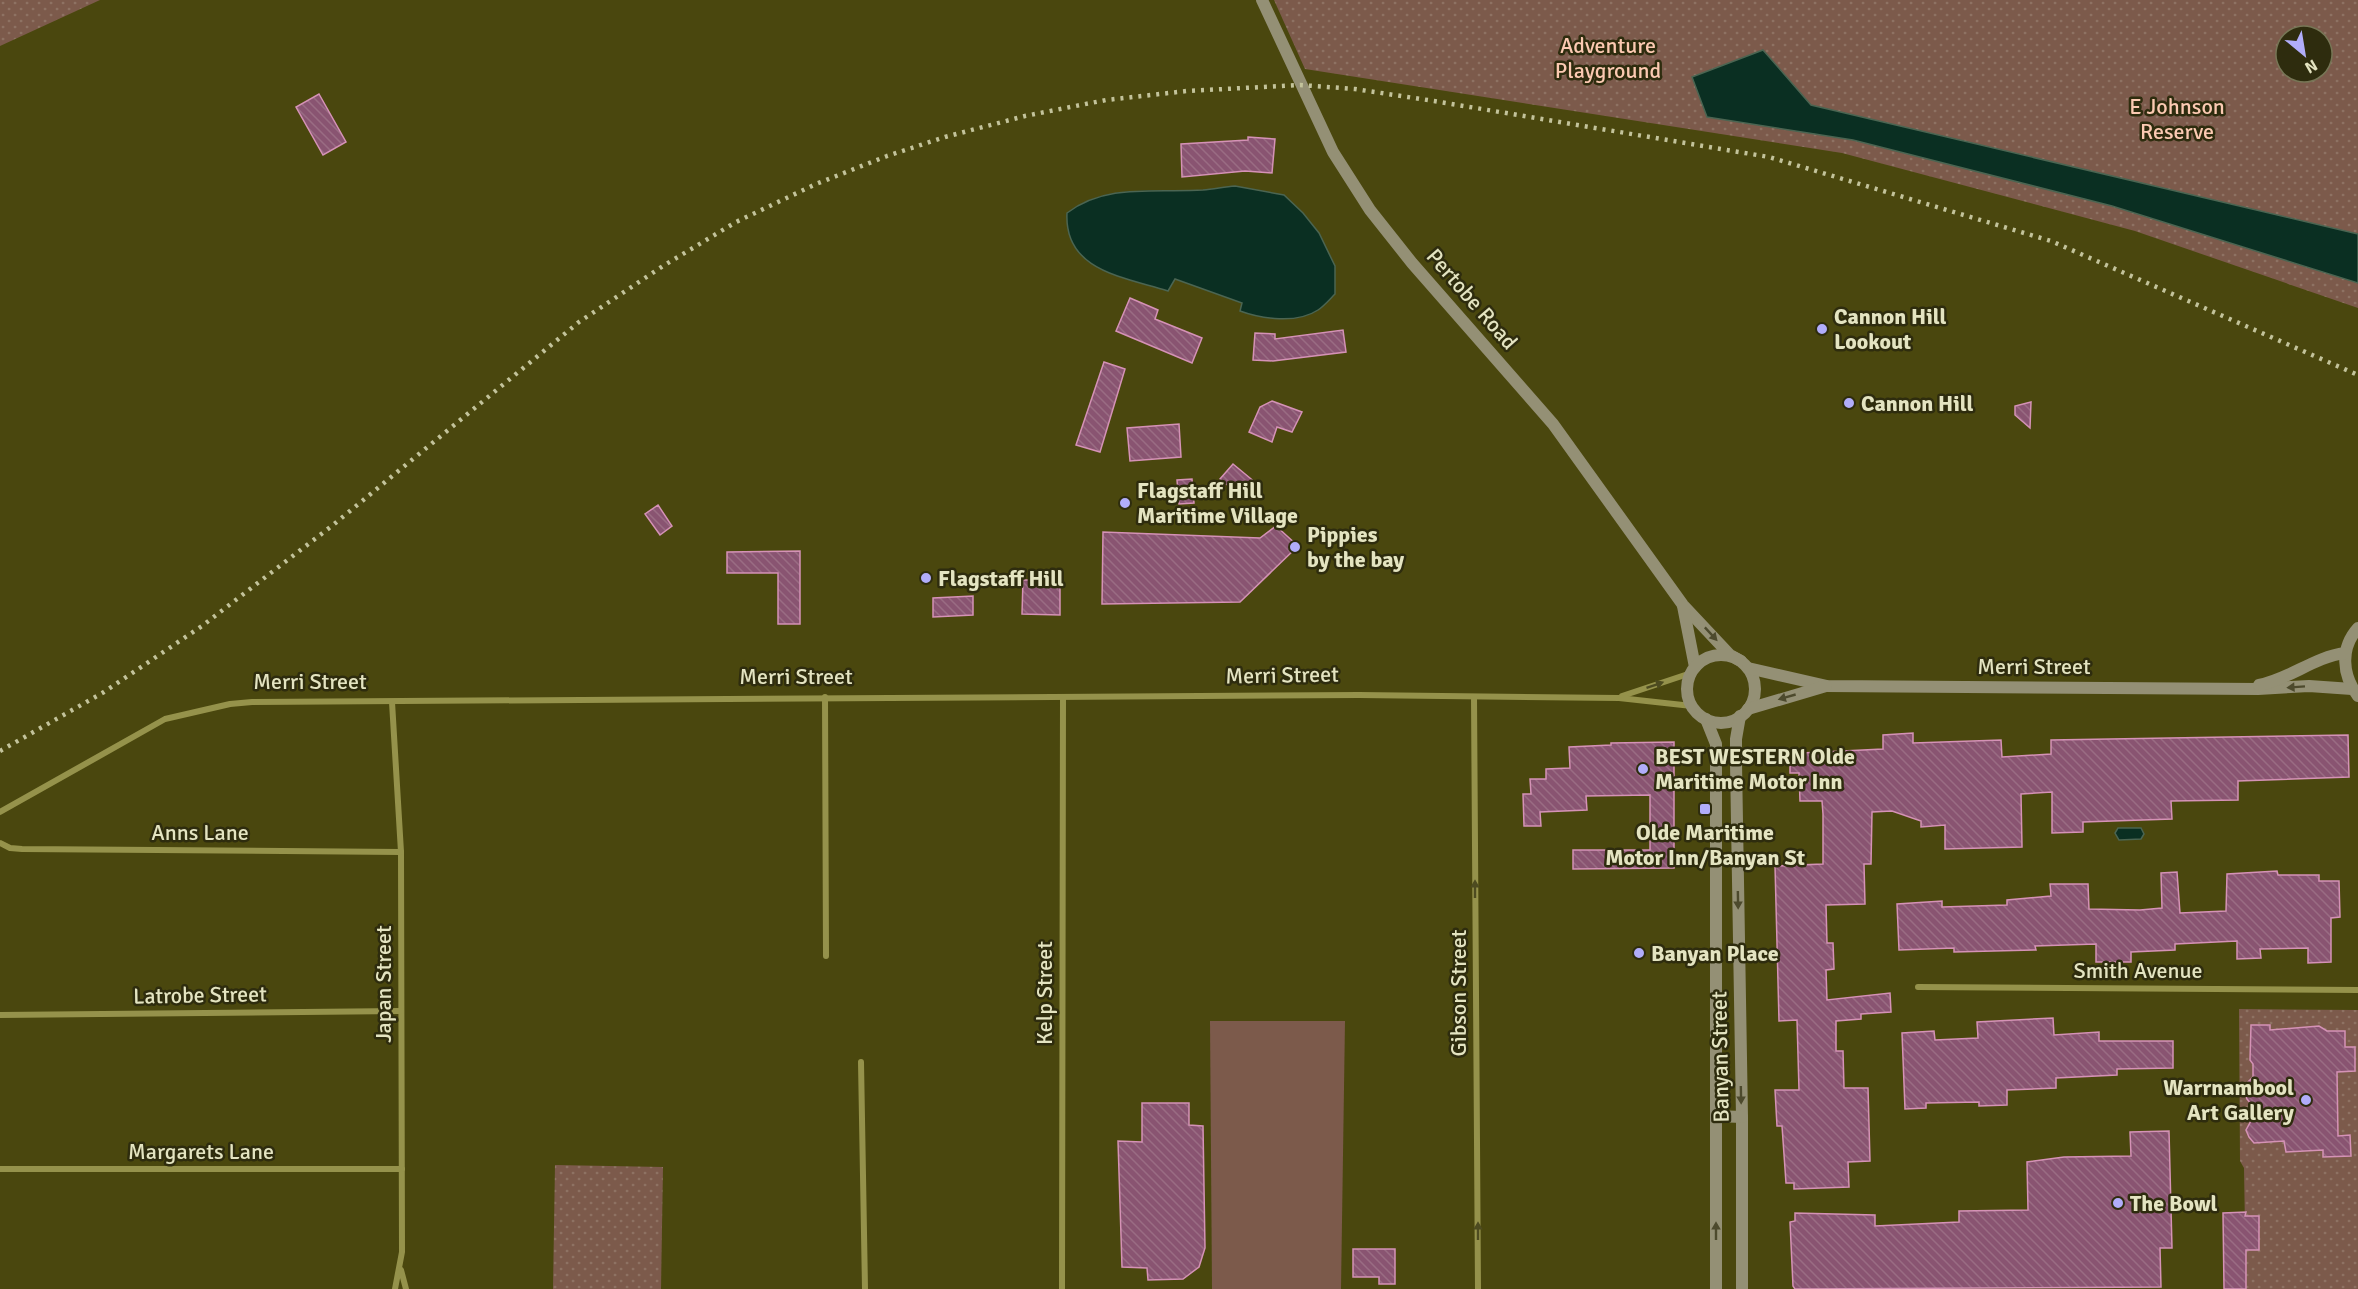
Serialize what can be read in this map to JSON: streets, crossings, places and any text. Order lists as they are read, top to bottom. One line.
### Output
{"streets":{"street":["Pertobe Road","Merri Street","Anns Lane","Smith Avenue","Japan Street","Kelp Street","Gibson Street","Latrobe Street","Banyan Street","Margarets Lane"]},"crossings":[["Pertobe Road","Merri Street"],["Pertobe Road","Banyan Street"],["Merri Street","Japan Street"],["Merri Street","Kelp Street"],["Merri Street","Gibson Street"],["Merri Street","Banyan Street"],["Anns Lane","Japan Street"],["Japan Street","Latrobe Street"],["Japan Street","Margarets Lane"]],"one_way":["Gibson Street"],"parks":["Adventure Playground","E Johnson Reserve"],"places":{"other":["Cannon Hill Lookout","Cannon Hill","Flagstaff Hill Maritime Village","Pippies by the bay","Flagstaff Hill","BEST WESTERN Olde Maritime Motor Inn","Banyan Place","Warrnambool Art Gallery","The Bowl"],"transit":["Olde Maritime Motor Inn/Banyan St"]},"north":"bottom right"}
